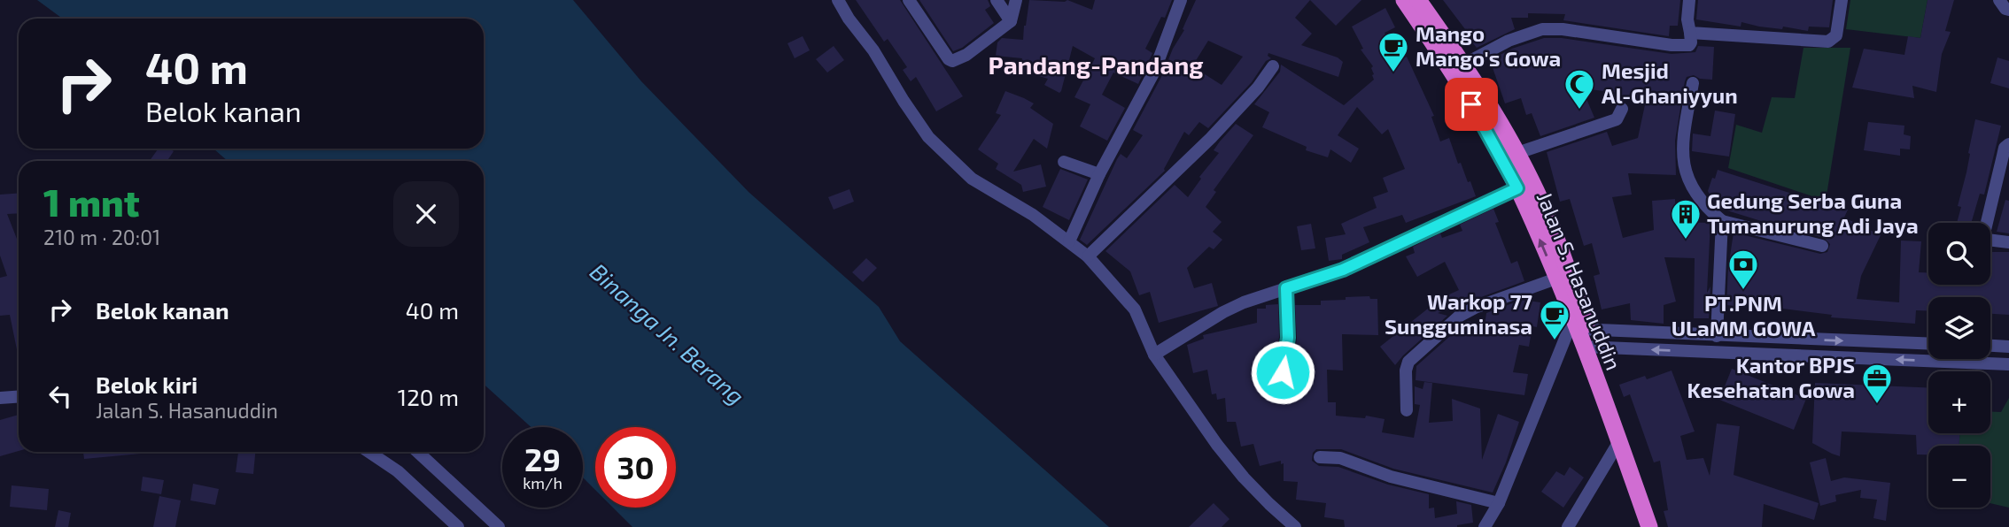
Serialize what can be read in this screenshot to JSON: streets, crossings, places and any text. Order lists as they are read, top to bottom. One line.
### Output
{"streets":{"highway":["Jalan S. Hasanuddin"]},"districts":["Pandang-Pandang"],"water":["Binanga Jn. Berang"],"places":{"cafe":["Mango Mango's Gowa","Warkop 77 Sungguminasa"],"mosque":["Mesjid Al-Ghaniyyun"],"building":["Gedung Serba Guna Tumanurung Adi Jaya"],"bank":["PT.PNM ULaMM GOWA"],"office":["Kantor BPJS Kesehatan Gowa"]},"page":{"turn":["40 m","Belok kanan"],"heading":["1 mnt","210 m · 20:01"],"map_buttons":["+","−"],"list":[{"name":"Belok kanan","value":"40 m"},{"name":"Belok kiri","note":"Jalan S. Hasanuddin","value":"120 m"}],"speed":"29 km/h","limit":"30"}}
